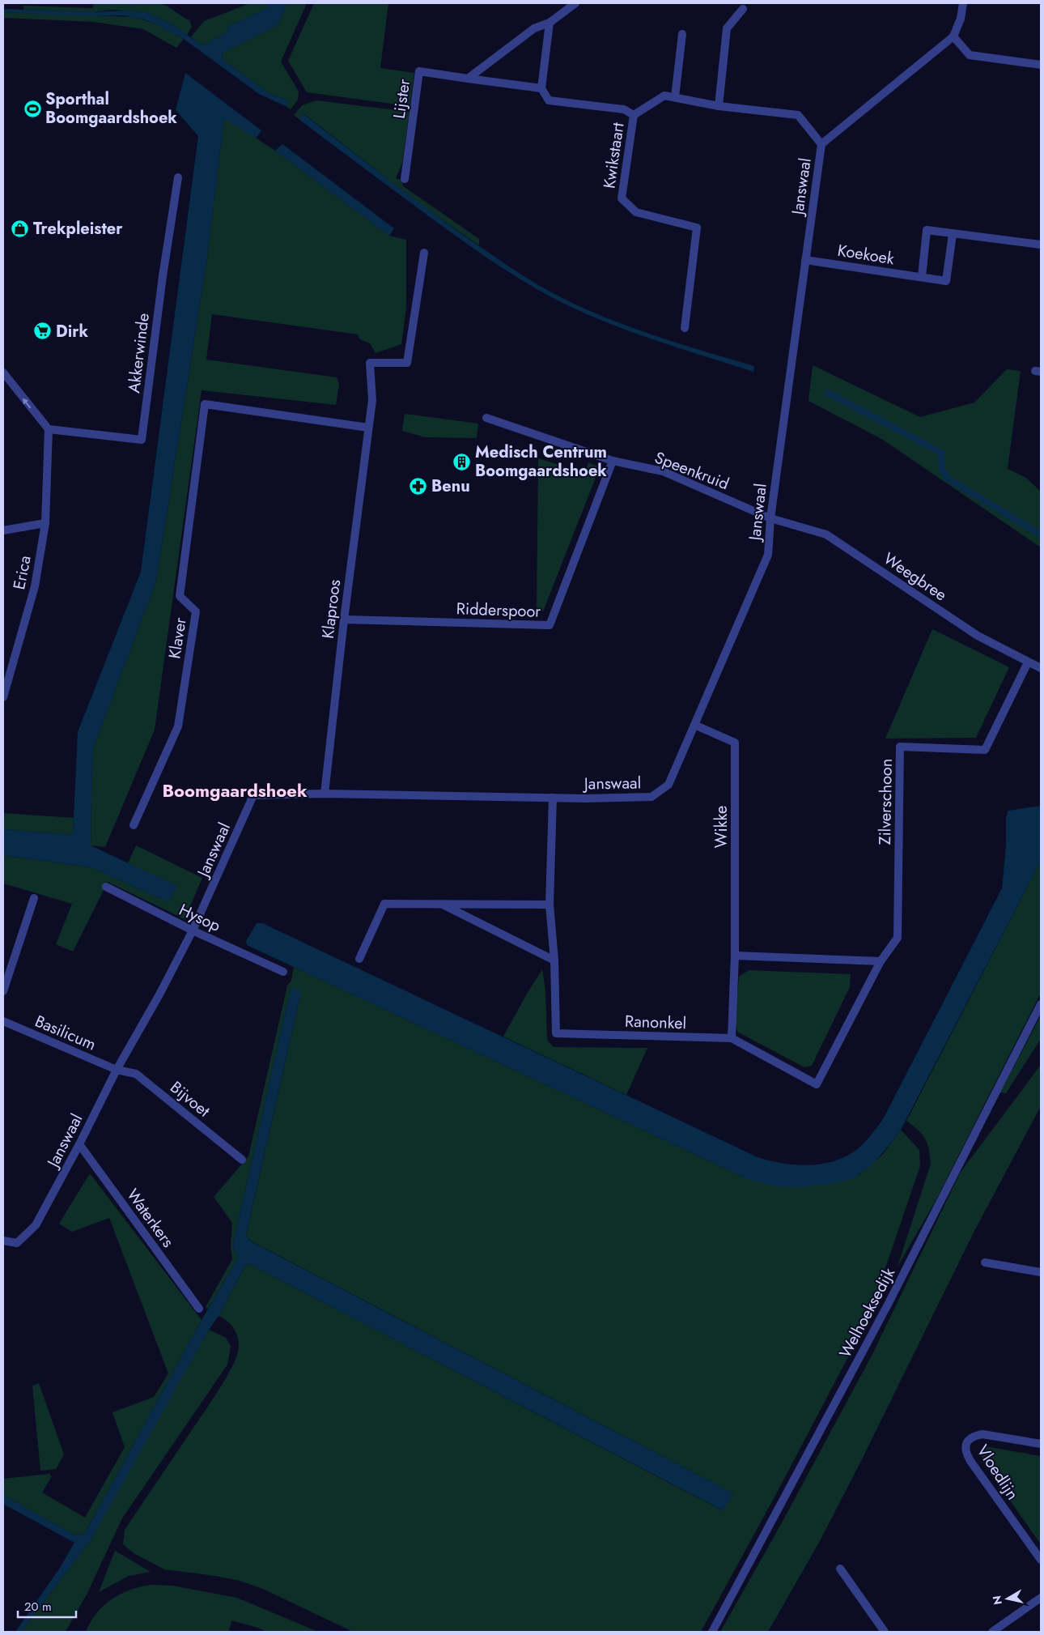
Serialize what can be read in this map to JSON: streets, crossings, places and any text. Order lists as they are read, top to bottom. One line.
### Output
{"streets":{"street":["Lijster","Kwikstaart","Janswaal","Koekoek","Akkerwinde","Speenkruid","Erica","Weegbree","Klaproos","Ridderspoor","Klaver","Zilverschoon","Wikke","Hysop","Ranonkel","Basilicum","Bijvoet","Waterkers","Welhoeksedijk","Vloedlijn"]},"crossings":[["Janswaal","Koekoek"],["Janswaal","Speenkruid"],["Janswaal","Weegbree"],["Janswaal","Klaproos"],["Janswaal","Wikke"],["Janswaal","Hysop"],["Janswaal","Ranonkel"],["Janswaal","Basilicum"],["Janswaal","Bijvoet"],["Janswaal","Waterkers"],["Akkerwinde","Erica"],["Speenkruid","Weegbree"],["Speenkruid","Ridderspoor"],["Weegbree","Zilverschoon"],["Klaproos","Ridderspoor"],["Klaproos","Klaver"],["Zilverschoon","Ranonkel"],["Basilicum","Bijvoet"]],"districts":["Boomgaardshoek"],"places":{"sports":["Sporthal Boomgaardshoek"],"shop":["Trekpleister"],"supermarket":["Dirk"],"building":["Medisch Centrum Boomgaardshoek"],"pharmacy":["Benu"]},"scale_bar":"20 m","north":"left"}
